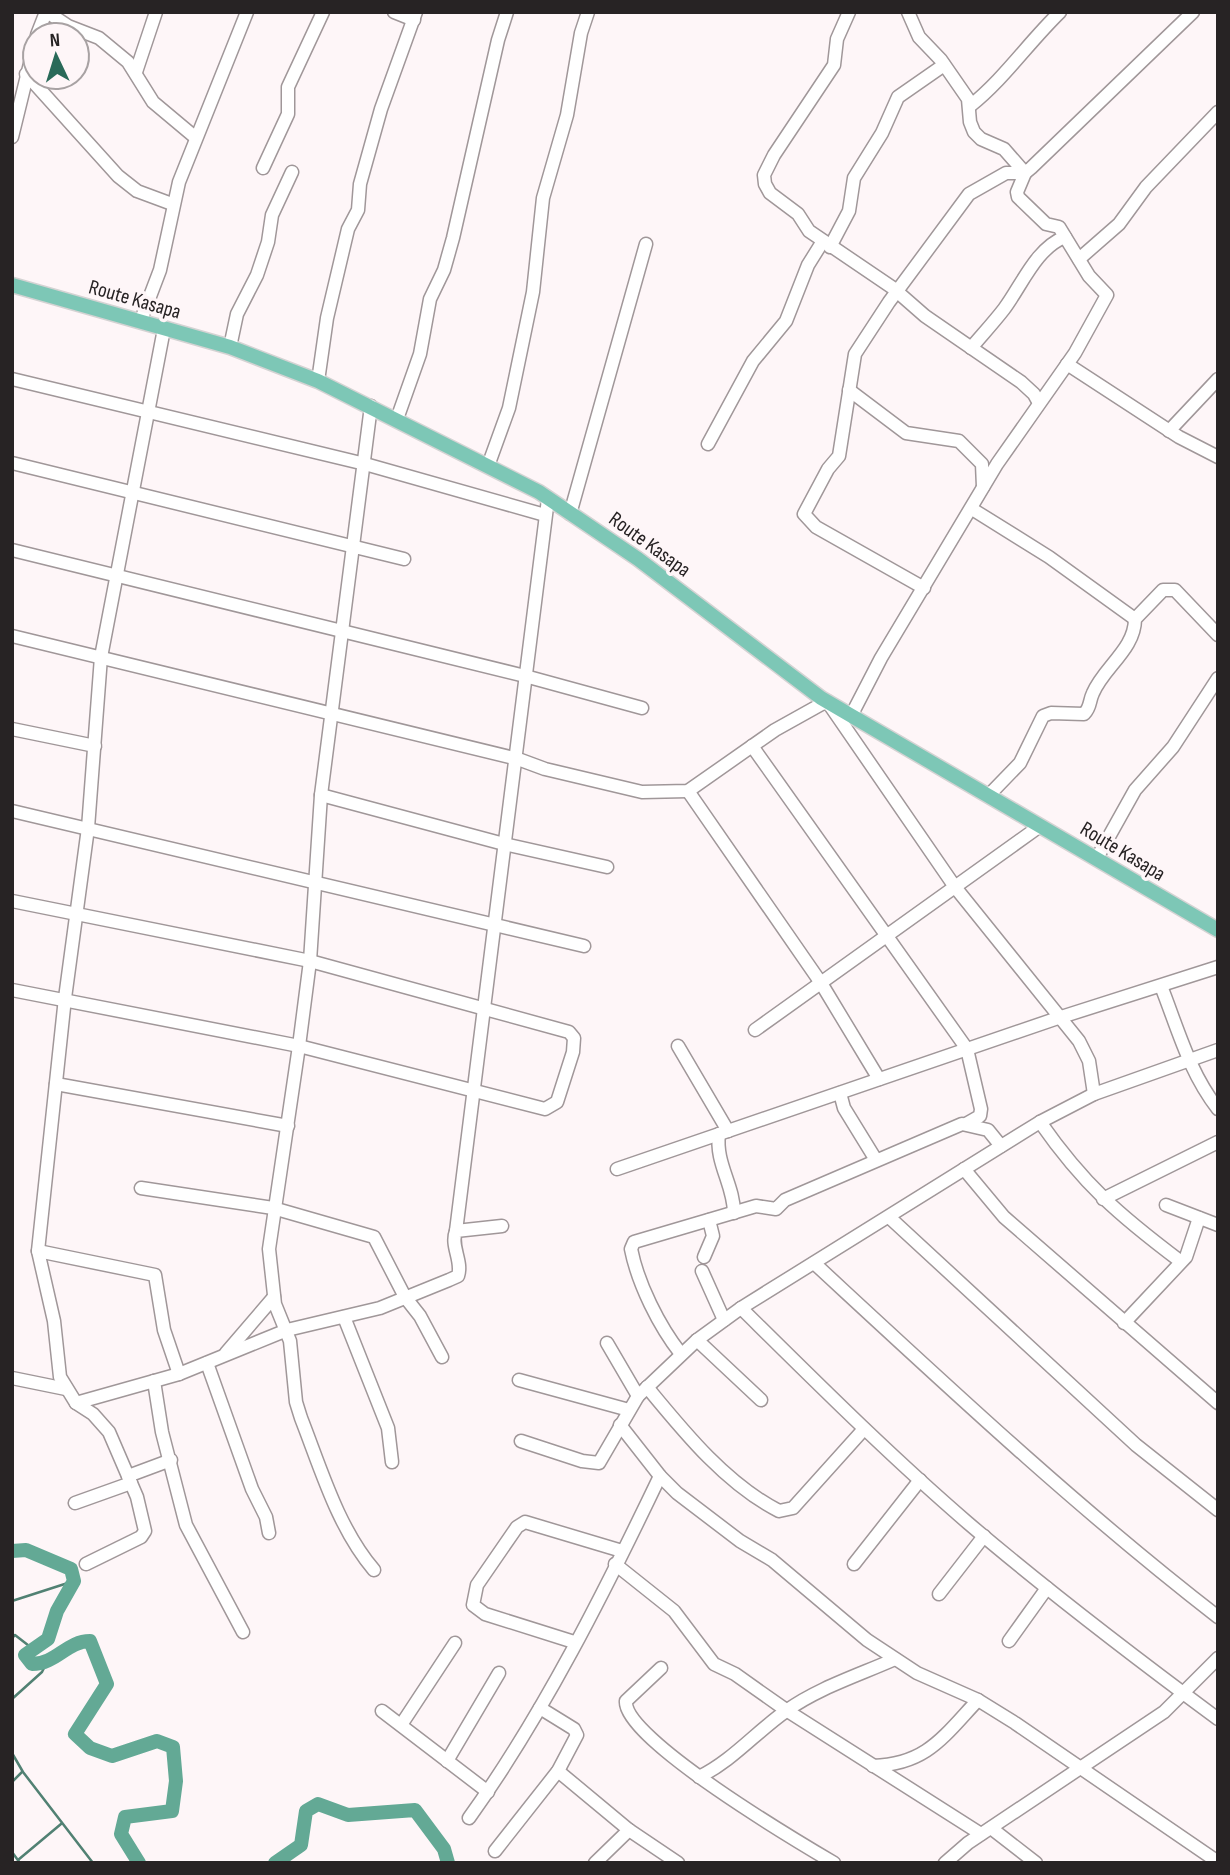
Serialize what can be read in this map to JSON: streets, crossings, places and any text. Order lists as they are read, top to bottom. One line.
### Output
{"streets":{"main road":["Route Kasapa"]},"north":"top"}
